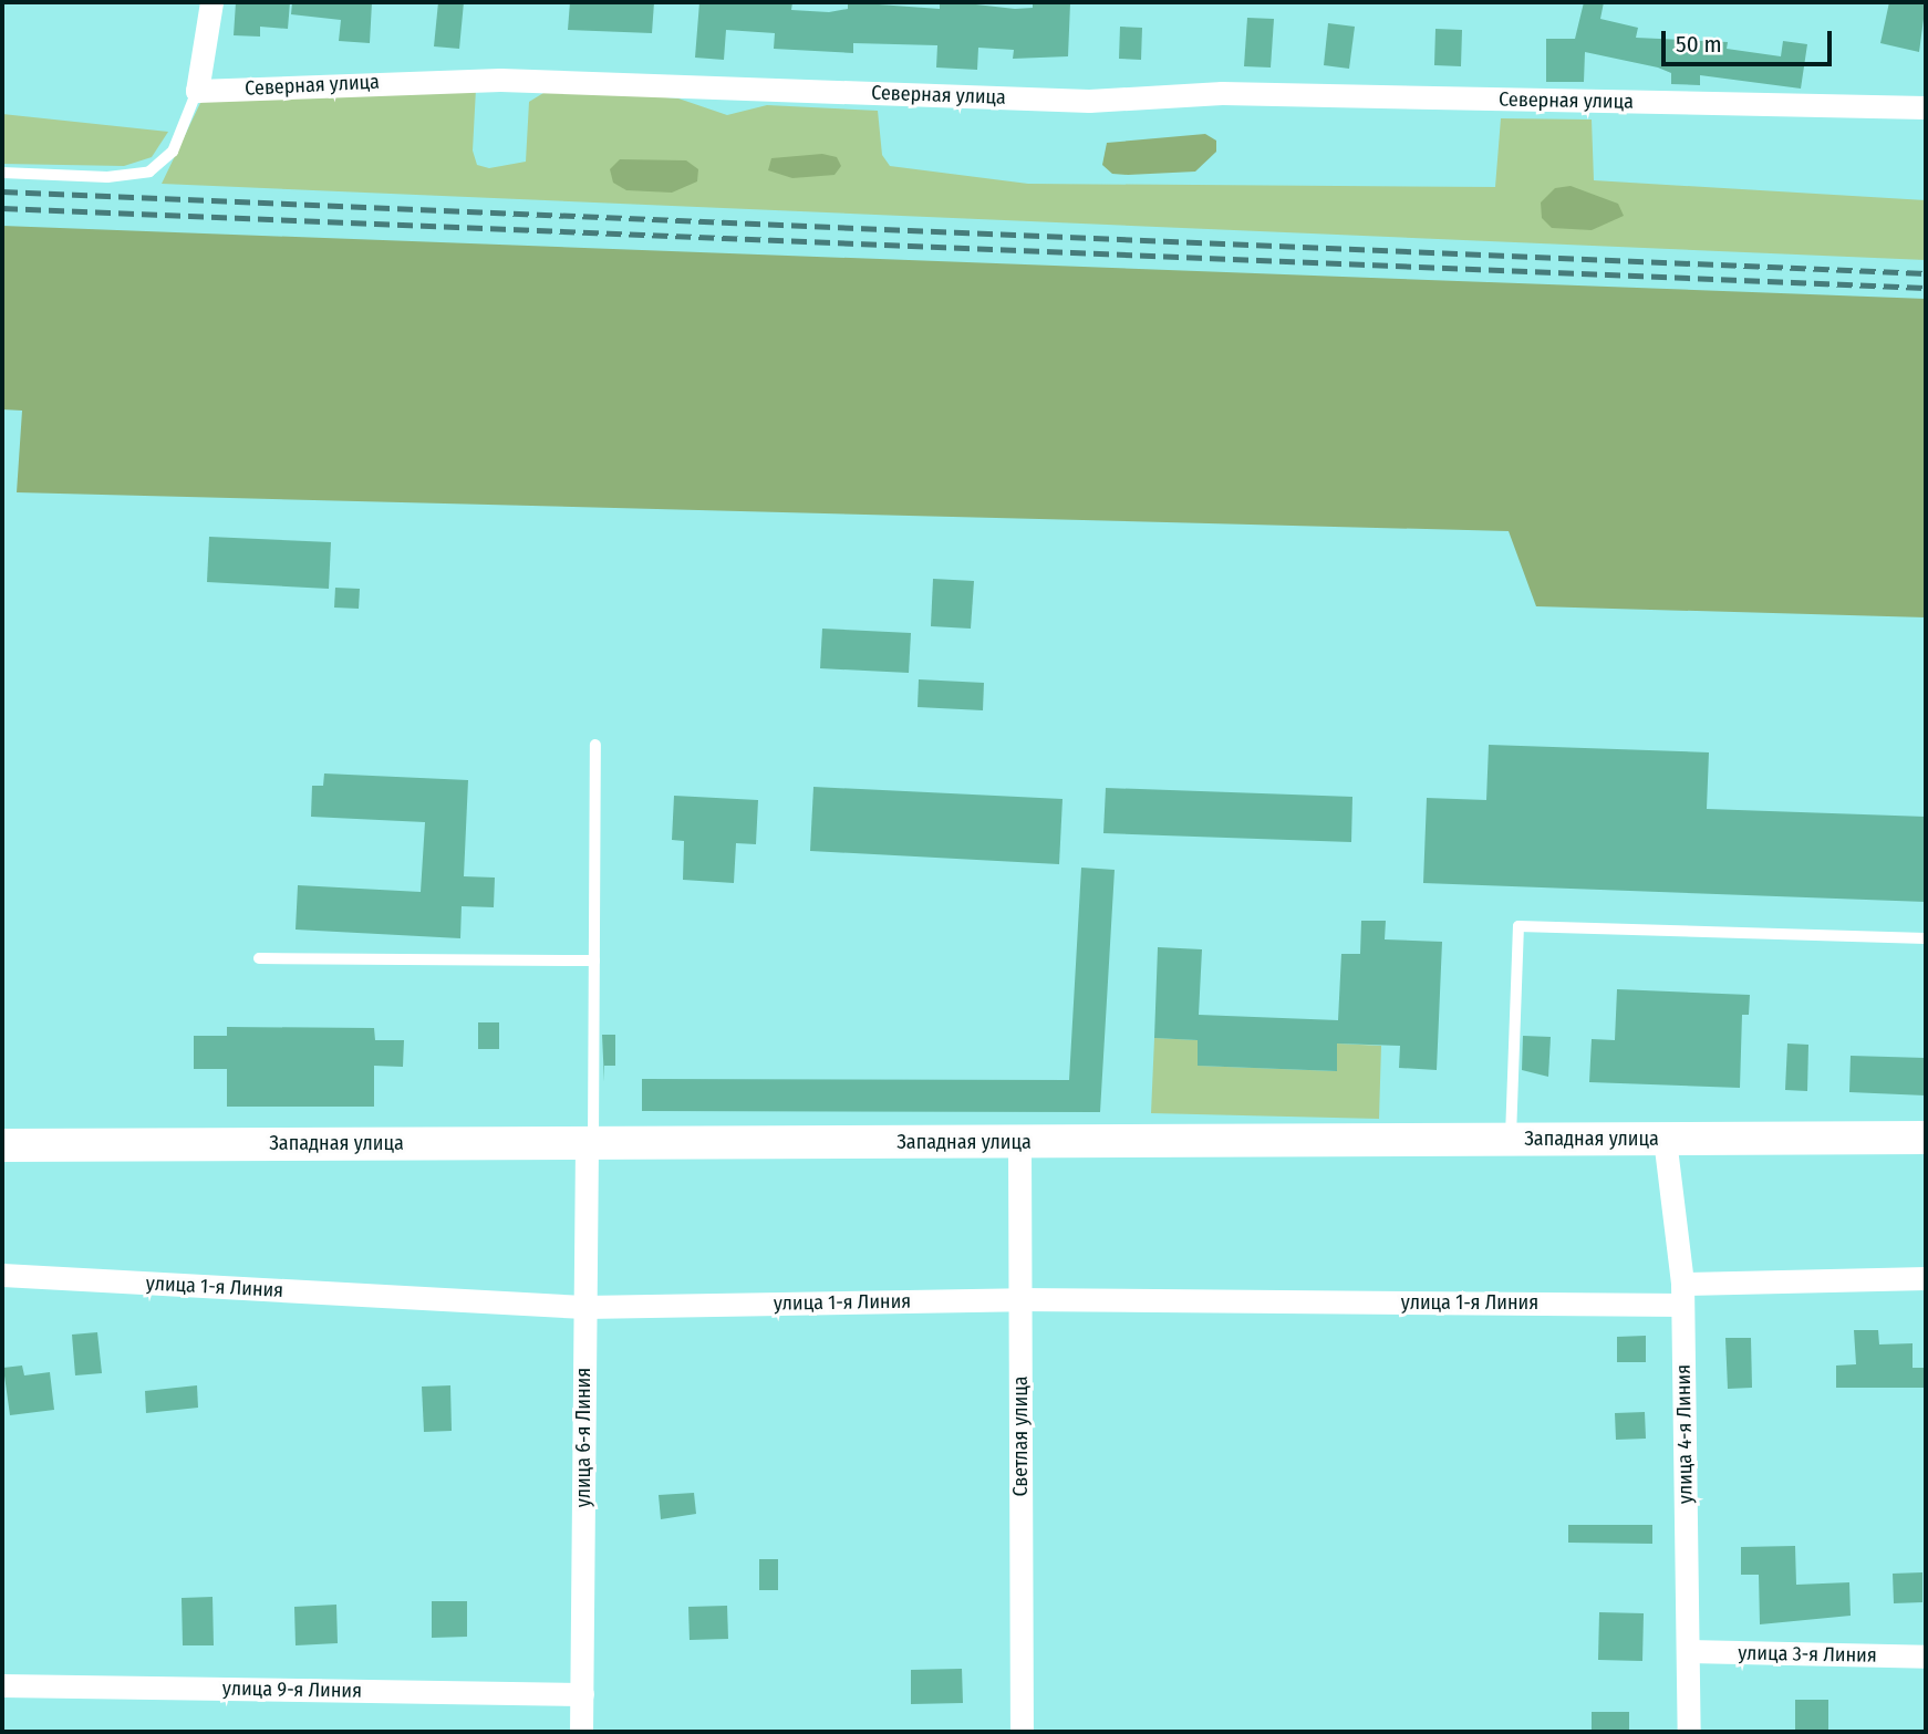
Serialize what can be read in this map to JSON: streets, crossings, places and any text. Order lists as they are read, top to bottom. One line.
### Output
{"streets":{"street":["Северная улица","Западная улица","улица 1-я Линия","улица 4-я Линия","Светлая улица","улица 6-я Линия","улица 3-я Линия","улица 9-я Линия"]},"crossings":[["Западная улица","улица 4-я Линия"],["Западная улица","Светлая улица"],["Западная улица","улица 6-я Линия"],["улица 1-я Линия","улица 4-я Линия"],["улица 1-я Линия","Светлая улица"],["улица 1-я Линия","улица 6-я Линия"],["улица 4-я Линия","улица 3-я Линия"],["улица 6-я Линия","улица 9-я Линия"]],"scale_bar":"50 m"}
